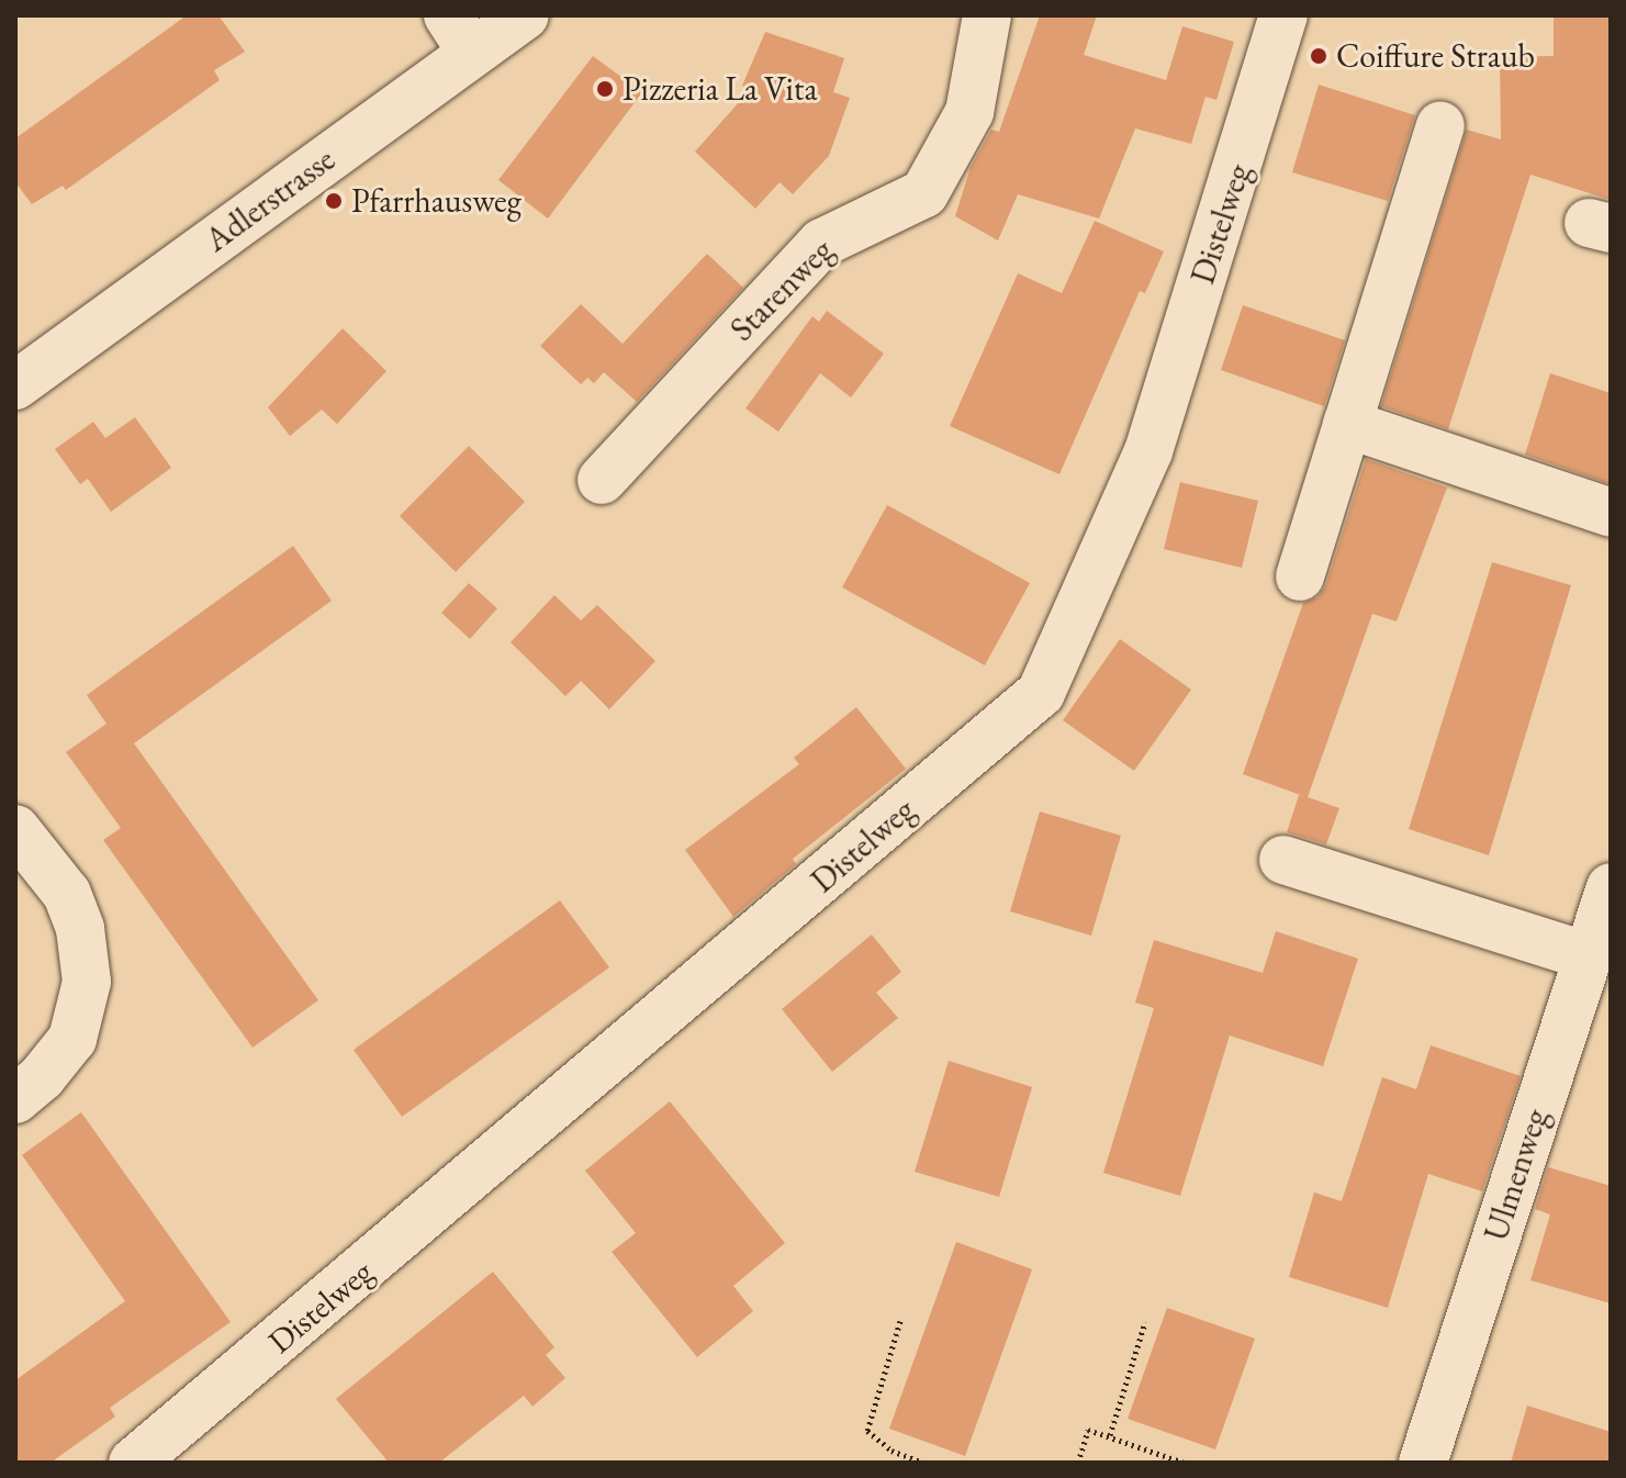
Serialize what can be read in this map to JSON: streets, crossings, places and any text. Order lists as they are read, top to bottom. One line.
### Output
{"streets":{"street":["Adlerstrasse","Distelweg","Starenweg","Ulmenweg"]},"places":["Coiffure Straub","Pizzeria La Vita","Pfarrhausweg"]}
